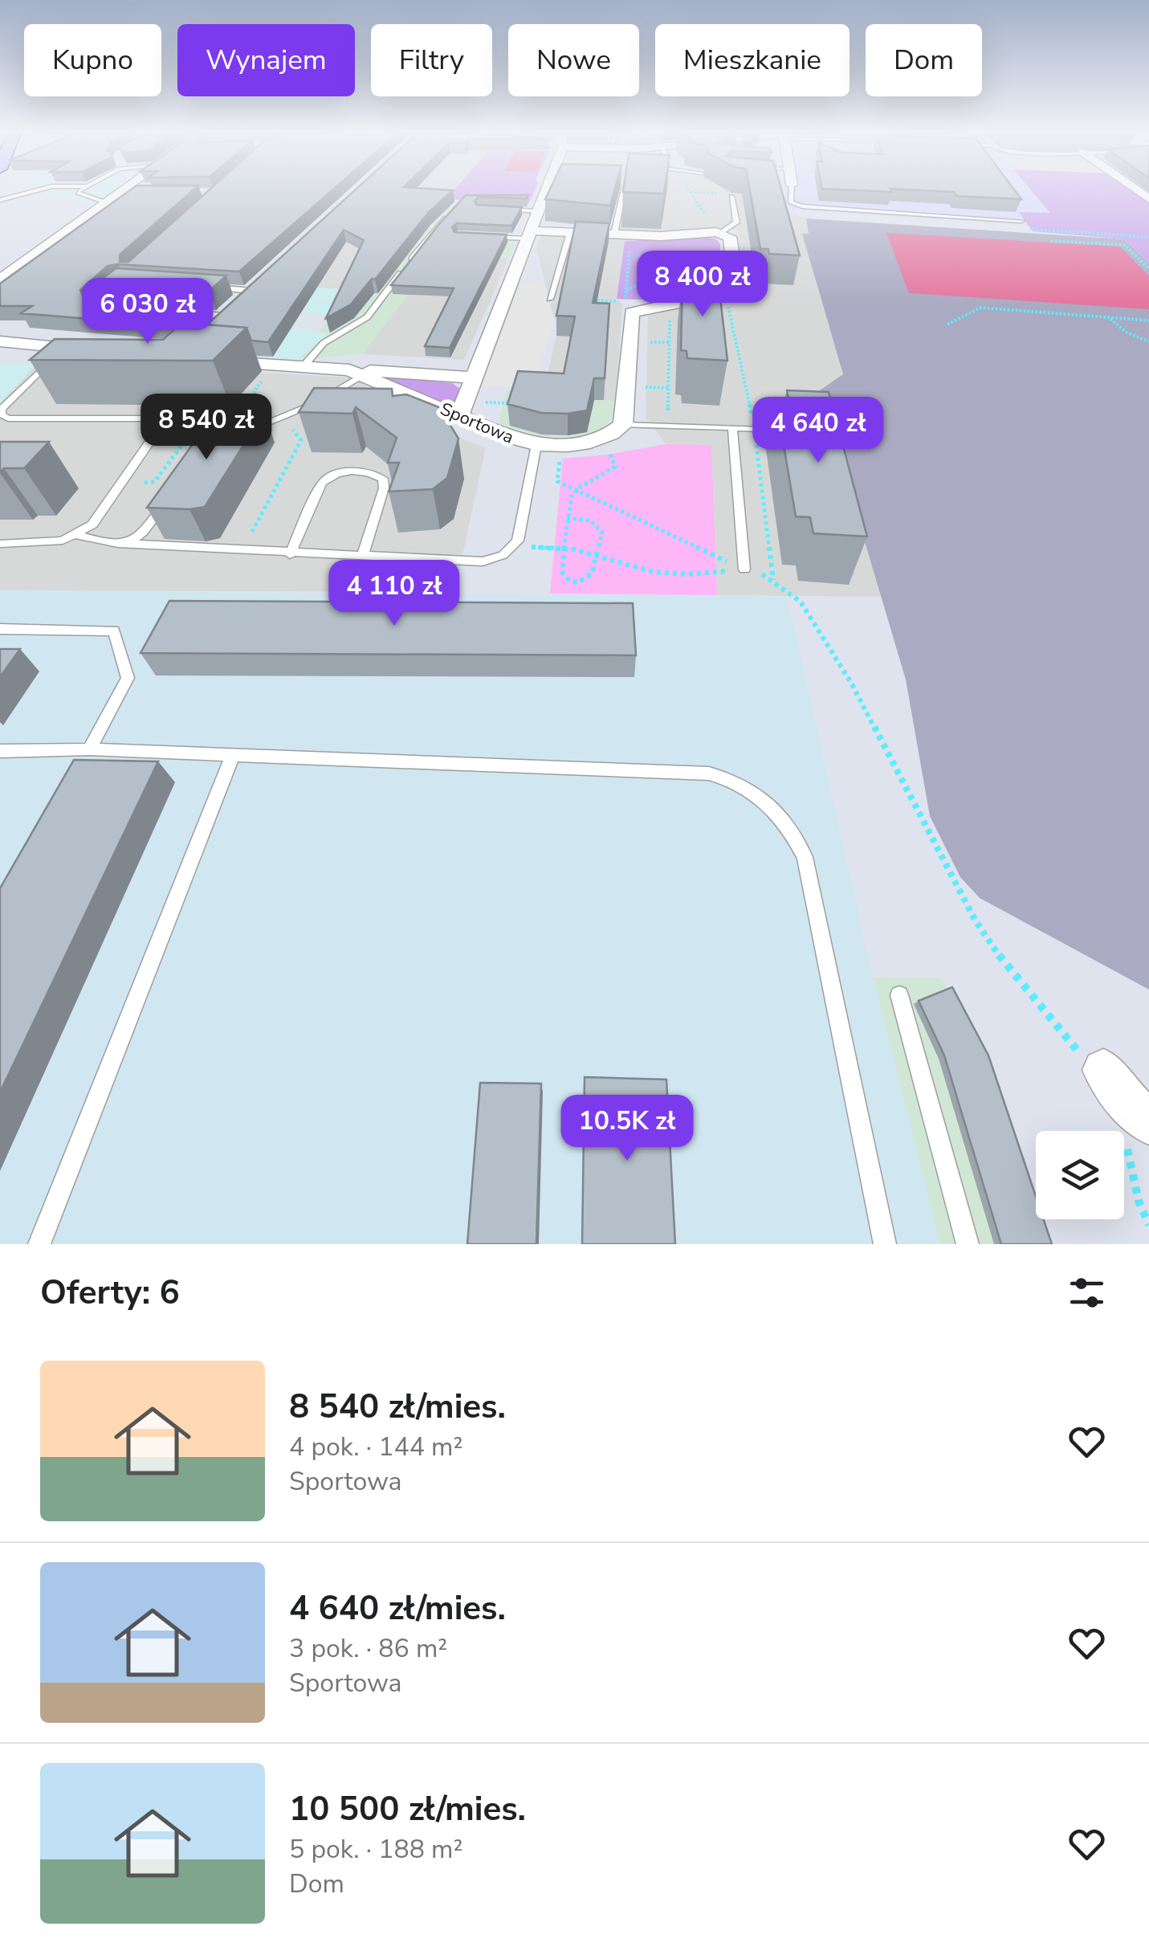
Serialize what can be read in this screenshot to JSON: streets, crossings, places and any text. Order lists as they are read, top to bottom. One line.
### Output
{"streets":{"street":["Sportowa"]},"page":{"chip":["Kupno","Wynajem","Filtry","Nowe","Mieszkanie","Dom"],"price":["8 400 zł","6 030 zł","8 540 zł","4 640 zł","4 110 zł","10.5K zł"],"heading":"Oferty: 6","list":[{"name":"8 540 zł/mies.","note":"4 pok. · 144 m² · Sportowa"},{"name":"4 640 zł/mies.","note":"3 pok. · 86 m² · Sportowa"},{"name":"10 500 zł/mies.","note":"5 pok. · 188 m² · Dom"}]}}
